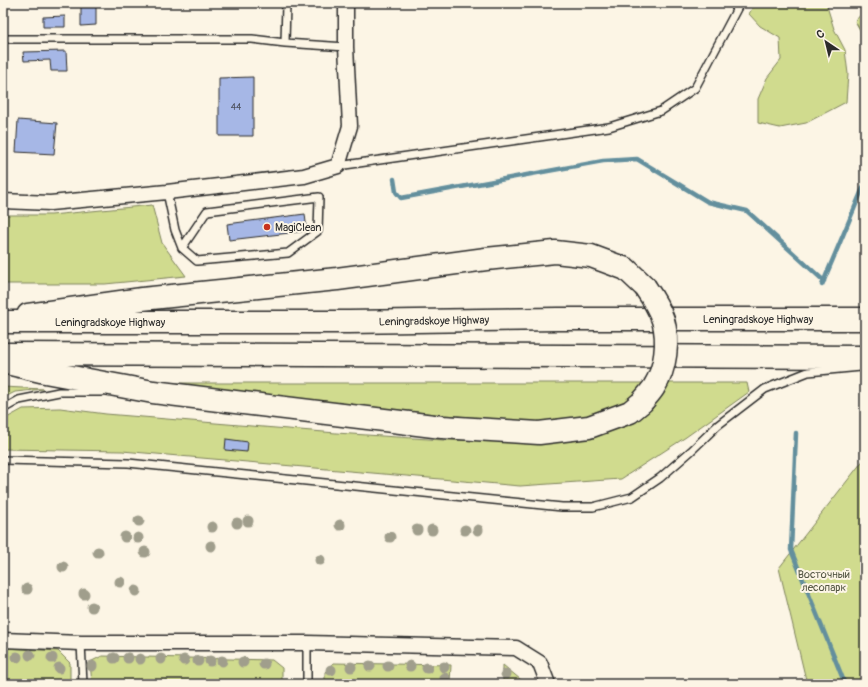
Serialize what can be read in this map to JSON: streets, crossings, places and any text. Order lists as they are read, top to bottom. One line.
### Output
{"streets":{"main road":["Leningradskoye Highway"]},"parks":["Восточный лесопарк"],"places":["MagiClean"],"house_numbers":["44"],"north":"top left"}
